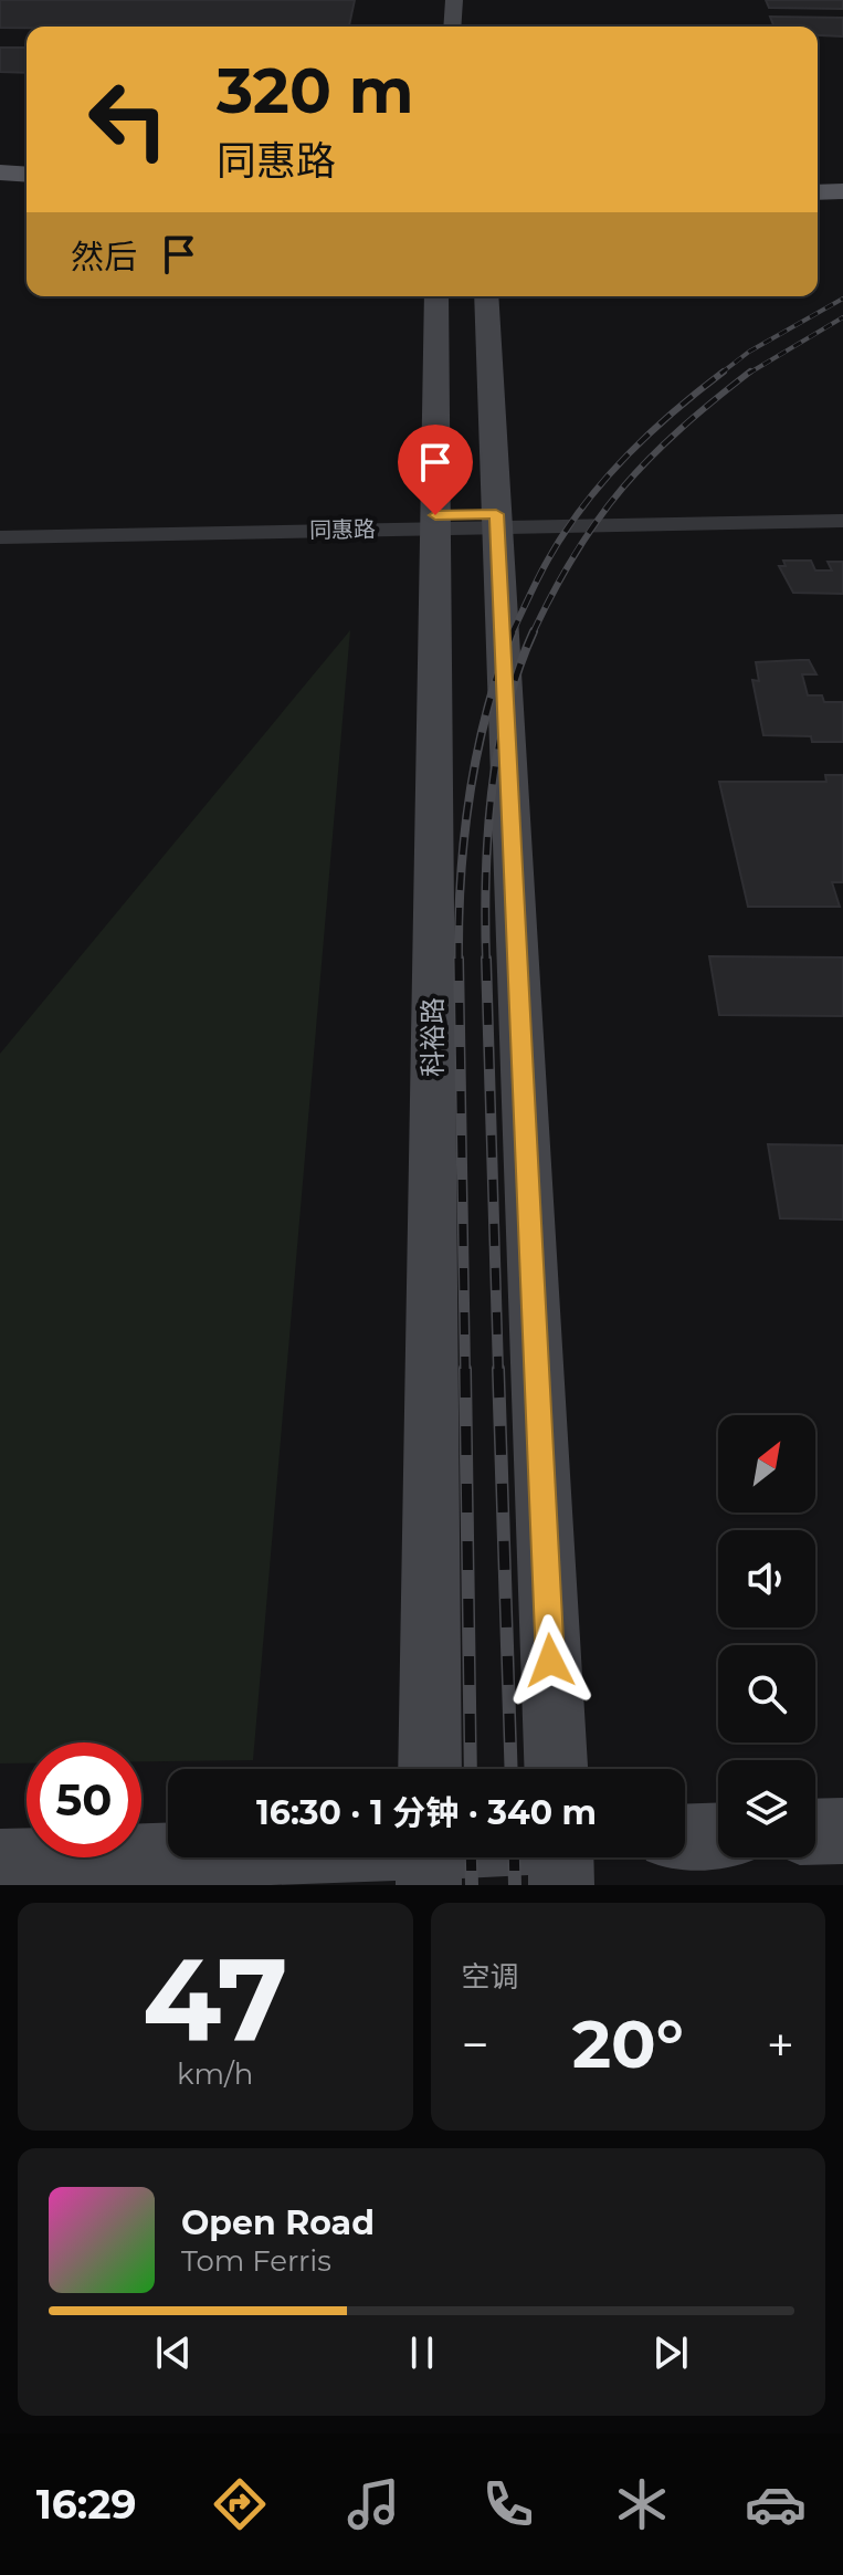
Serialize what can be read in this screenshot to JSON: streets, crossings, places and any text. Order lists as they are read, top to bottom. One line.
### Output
{"streets":{"main road":["科裕路"],"street":["同惠路"]},"crossings":[["同惠路","科裕路"]],"north":"top right","page":{"turn":["320 m","同惠路"],"then":"然后","limit":"50","trip":"16:30 · 1 分钟 · 340 m","tile":[["47","km/h"],"空调"],"heat":["−","20°","+"],"song":["Open Road","Tom Ferris"],"tabs":"16:29"}}
